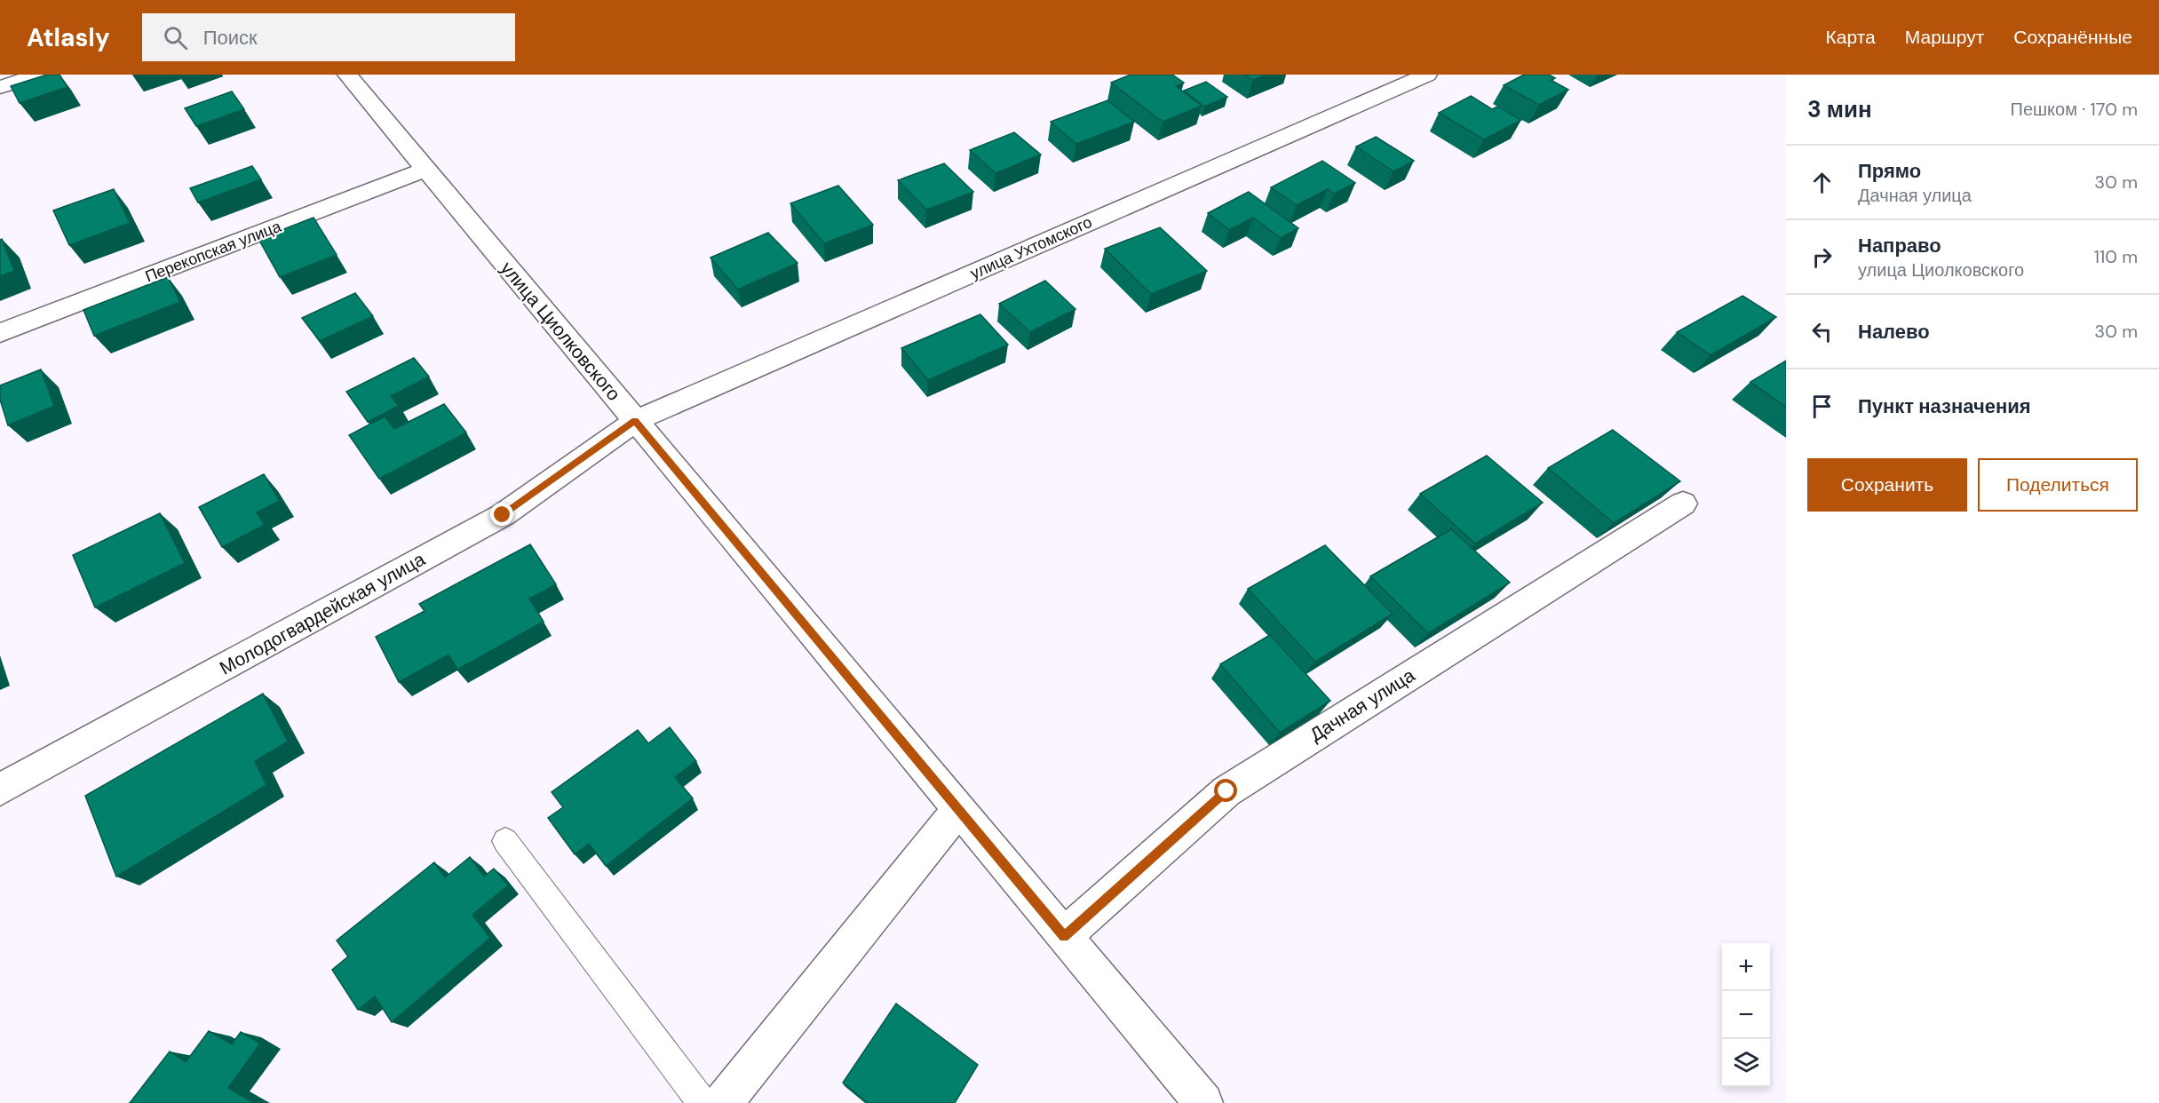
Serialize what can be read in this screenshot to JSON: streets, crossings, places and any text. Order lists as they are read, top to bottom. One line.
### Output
{"streets":{"street":["улица Ухтомского","Перекопская улица","улица Циолковского","Молодогвардейская улица","Дачная улица"]},"crossings":[["улица Ухтомского","улица Циолковского"],["улица Ухтомского","Молодогвардейская улица"],["Перекопская улица","улица Циолковского"],["улица Циолковского","Молодогвардейская улица"],["улица Циолковского","Дачная улица"]],"page":{"header":"Atlasly","search":"Поиск","nav":["Карта","Маршрут","Сохранённые"],"heading":["3 мин","Пешком · 170 m"],"list":[["Прямо","Дачная улица","30 m"],["Направо","улица Циолковского","110 m"],["Налево","30 m"],"Пункт назначения"],"buttons":["Сохранить","Поделиться"],"map_buttons":["+","−"]}}
